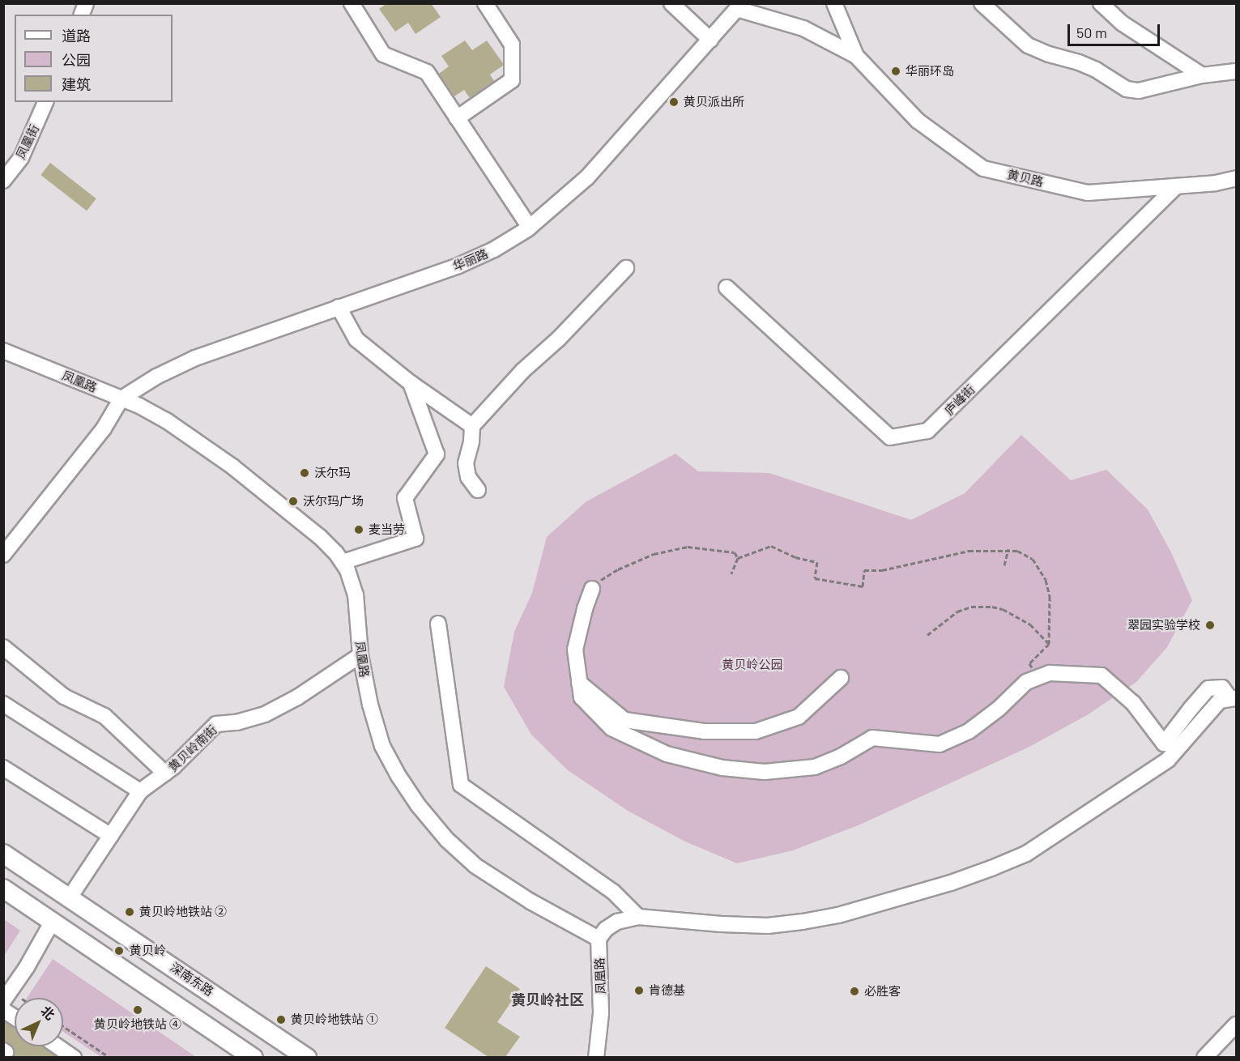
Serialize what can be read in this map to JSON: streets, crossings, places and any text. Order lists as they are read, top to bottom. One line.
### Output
{"streets":{"main road":["深南东路"],"street":["凤凰街","黄贝路","华丽路","凤凰路","庐峰街","黄贝岭南街"]},"crossings":[["黄贝路","华丽路"],["黄贝路","庐峰街"],["华丽路","凤凰路"],["凤凰路","黄贝岭南街"],["黄贝岭南街","深南东路"]],"districts":["黄贝岭社区"],"parks":["黄贝岭公园"],"places":["华丽环岛","黄贝派出所","沃尔玛","沃尔玛广场","麦当劳","翠园实验学校","黄贝岭地铁站 ②","黄贝岭","肯德基","必胜客","黄贝岭地铁站 ④","黄贝岭地铁站 ①"],"legend":["道路","公园","建筑"],"scale_bar":"50 m","north":"top right"}
